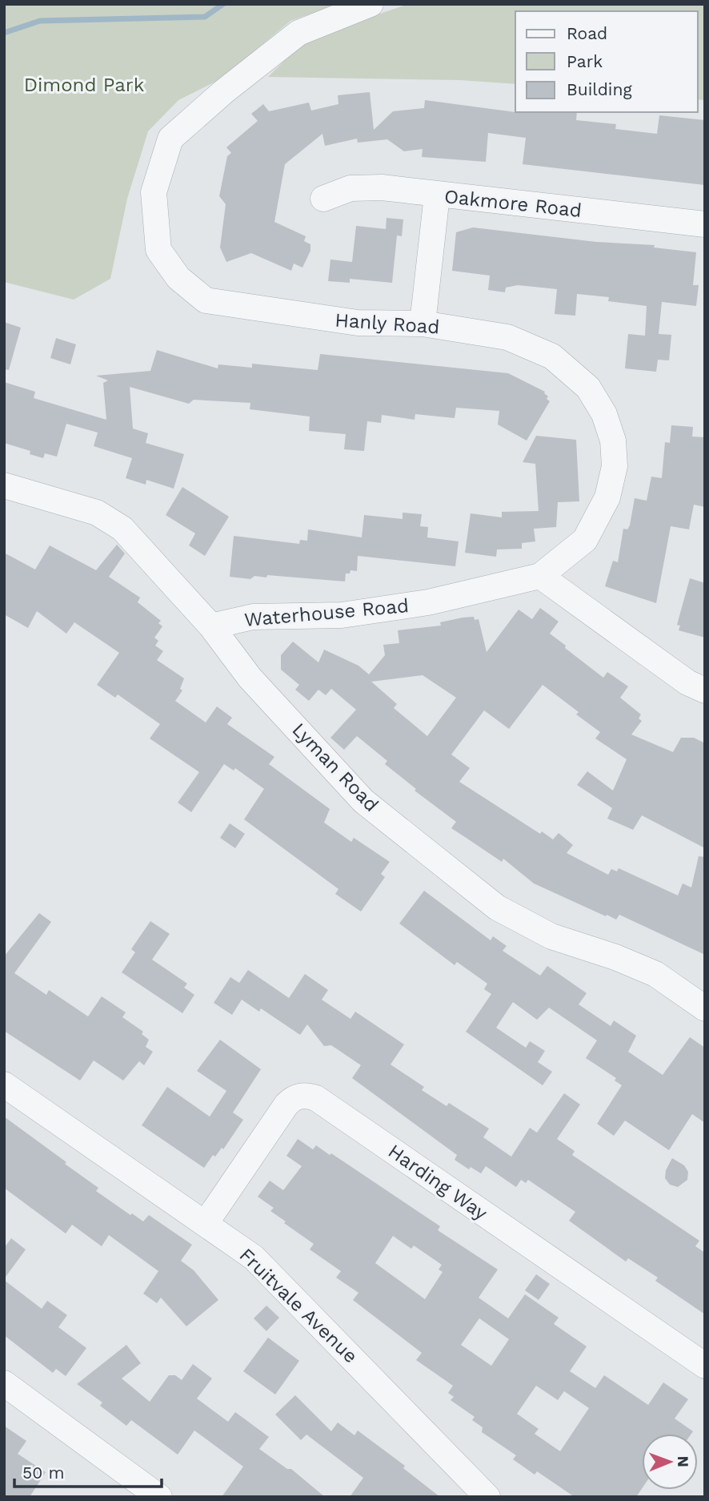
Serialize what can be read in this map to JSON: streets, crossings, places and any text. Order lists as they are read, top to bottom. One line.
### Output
{"streets":{"street":["Oakmore Road","Hanly Road","Waterhouse Road","Lyman Road","Harding Way","Fruitvale Avenue"]},"crossings":[["Hanly Road","Waterhouse Road"],["Waterhouse Road","Lyman Road"],["Harding Way","Fruitvale Avenue"]],"parks":["Dimond Park"],"legend":["Road","Park","Building"],"scale_bar":"50 m","north":"right"}
